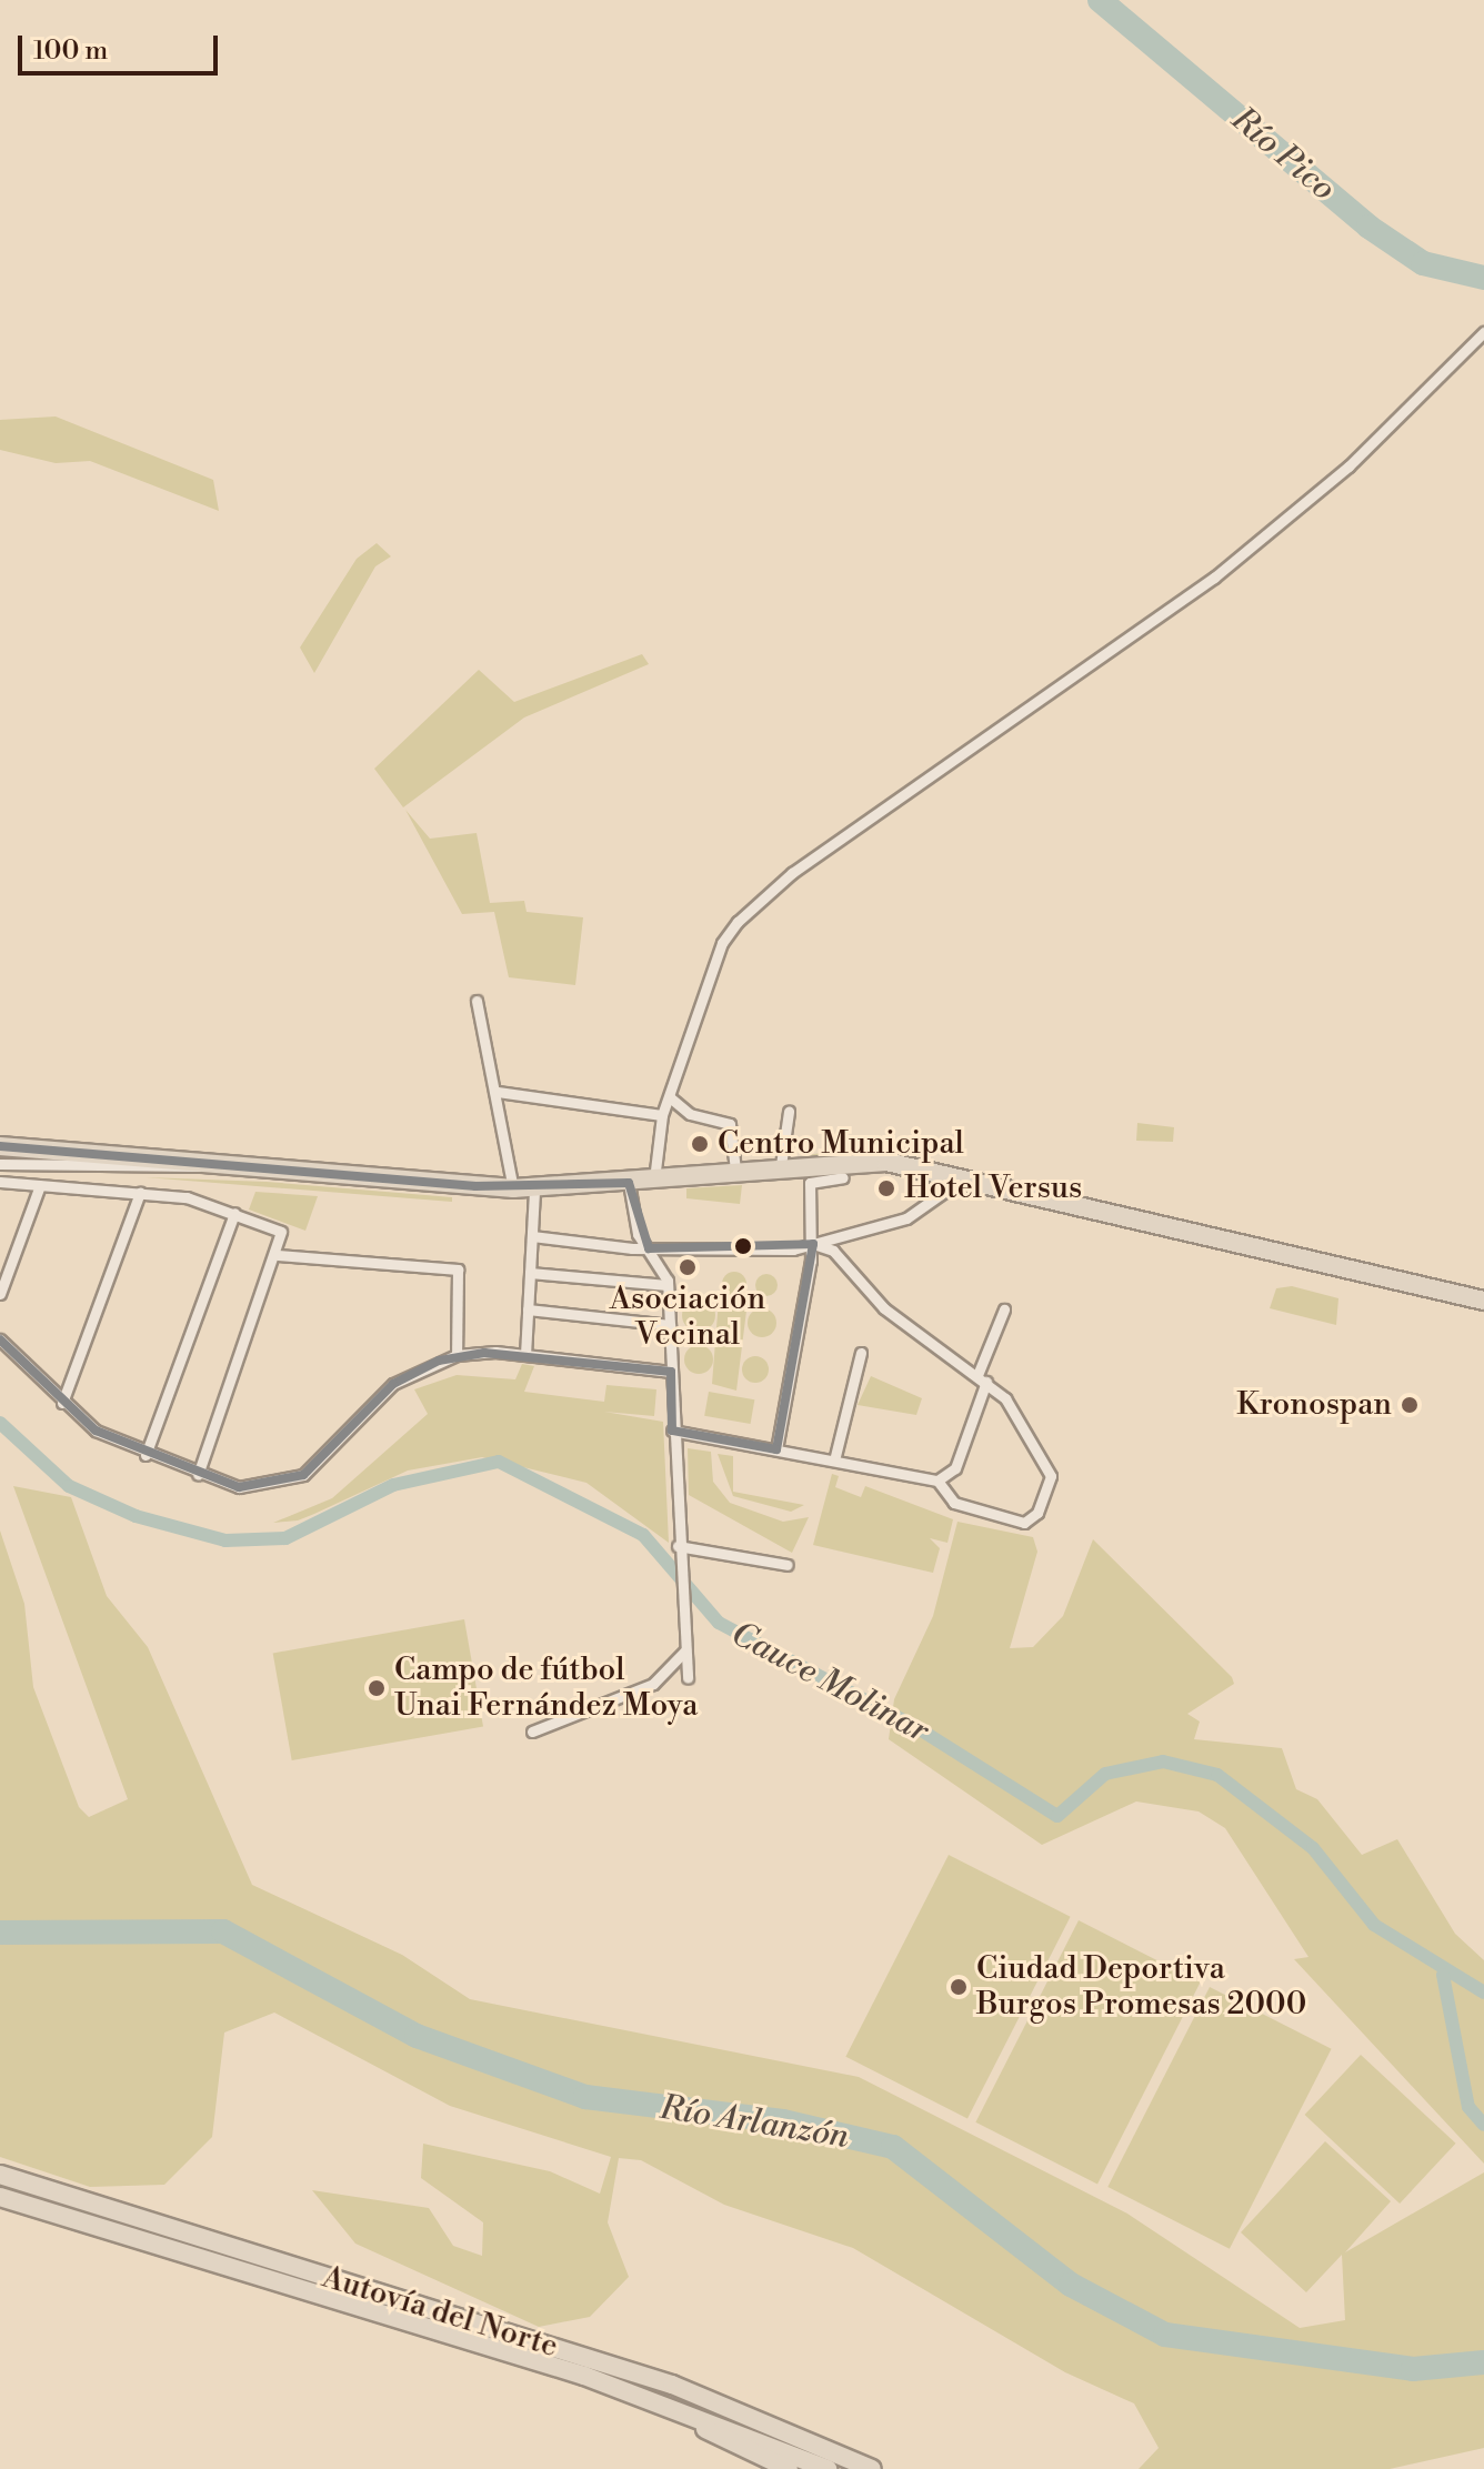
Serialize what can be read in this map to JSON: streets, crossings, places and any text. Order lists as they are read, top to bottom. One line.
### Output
{"streets":{"highway":["Autovía del Norte"]},"water":["Río Pico","Cauce Molinar","Río Arlanzón"],"places":["Centro Municipal","Hotel Versus","Asociación Vecinal","Kronospan","Campo de fútbol Unai Fernández Moya","Ciudad Deportiva Burgos Promesas 2000"],"scale_bar":"100 m"}
